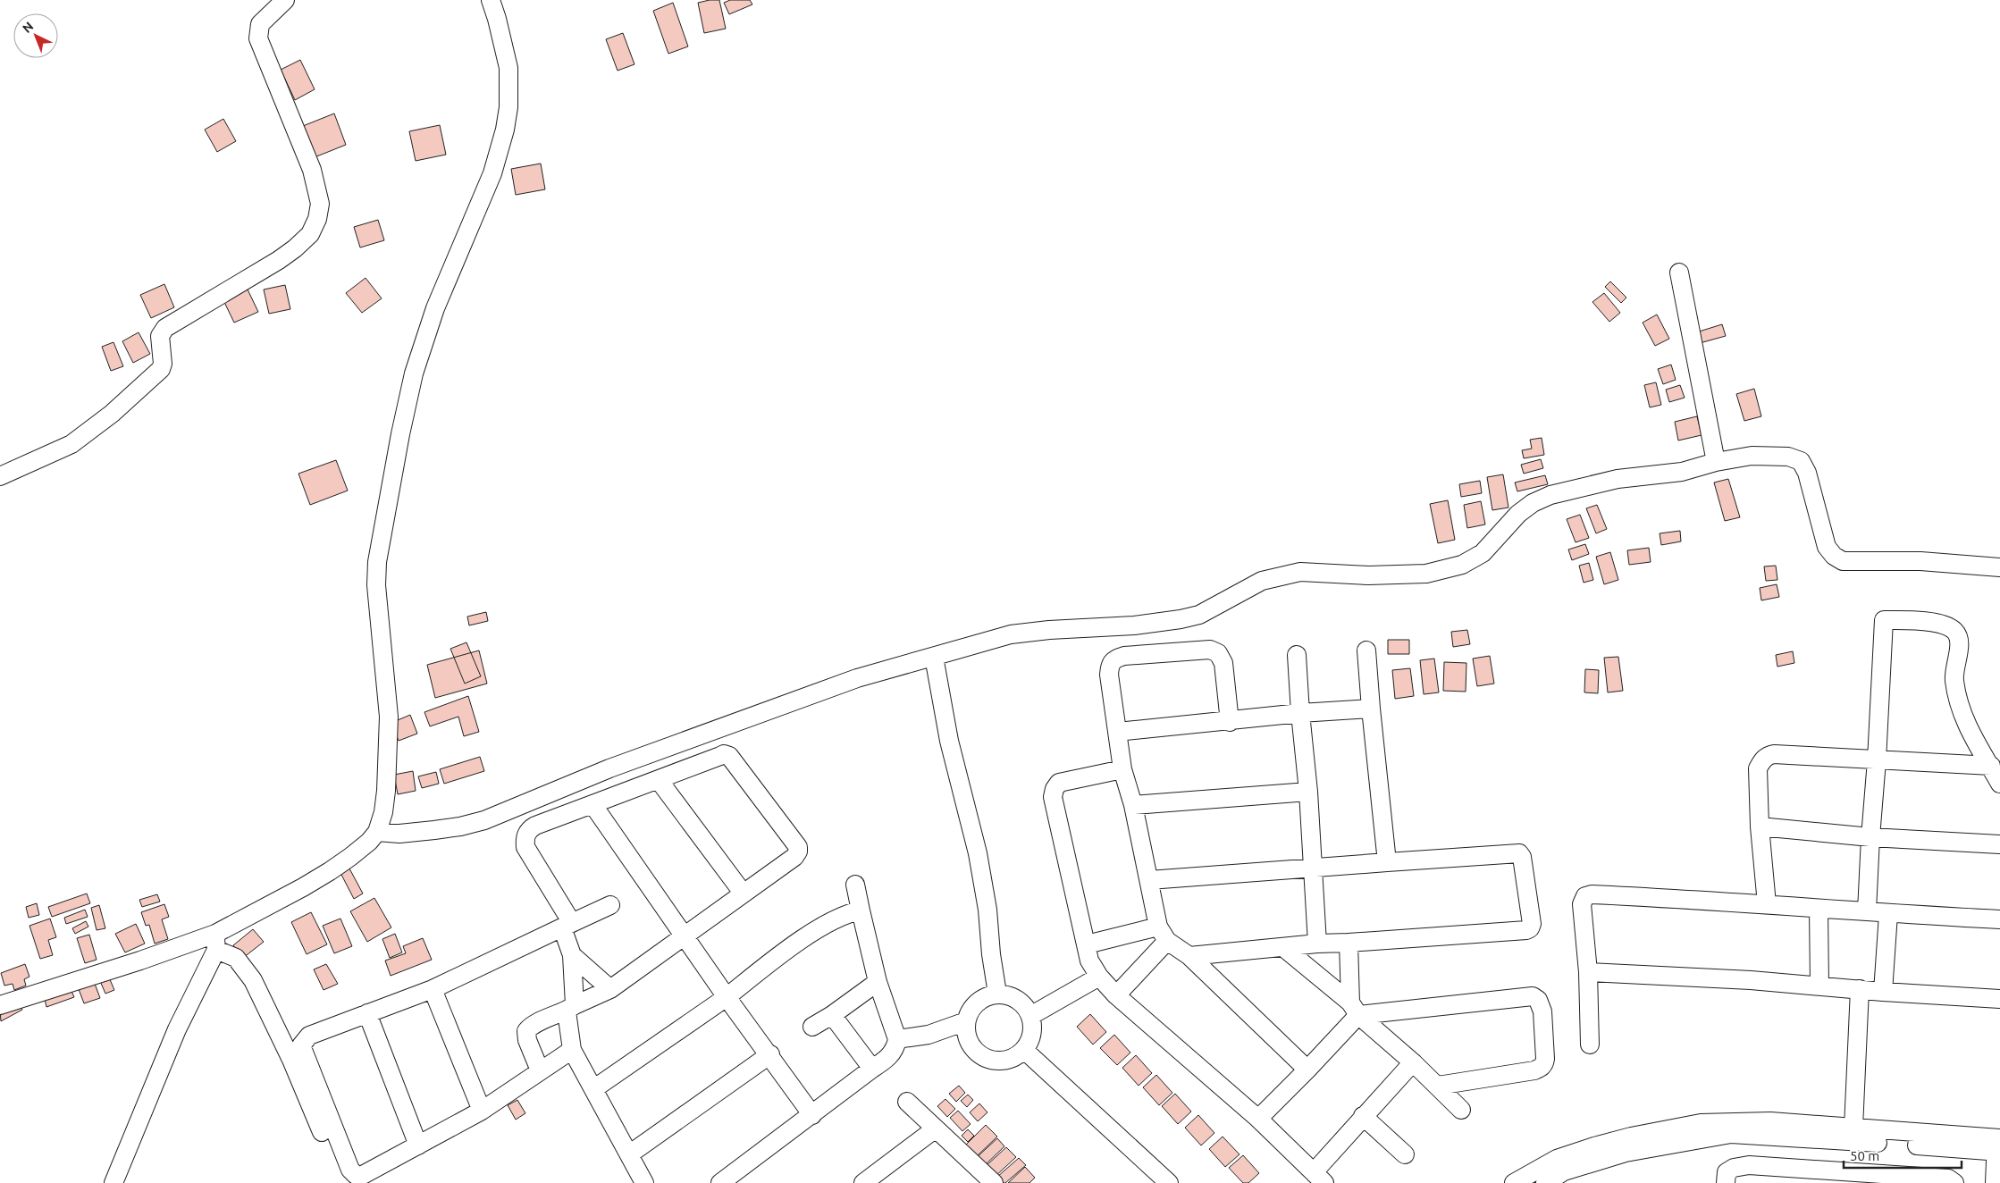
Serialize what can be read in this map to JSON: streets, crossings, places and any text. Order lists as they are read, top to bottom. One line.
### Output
{"scale_bar":"50 m","north":"top left"}
